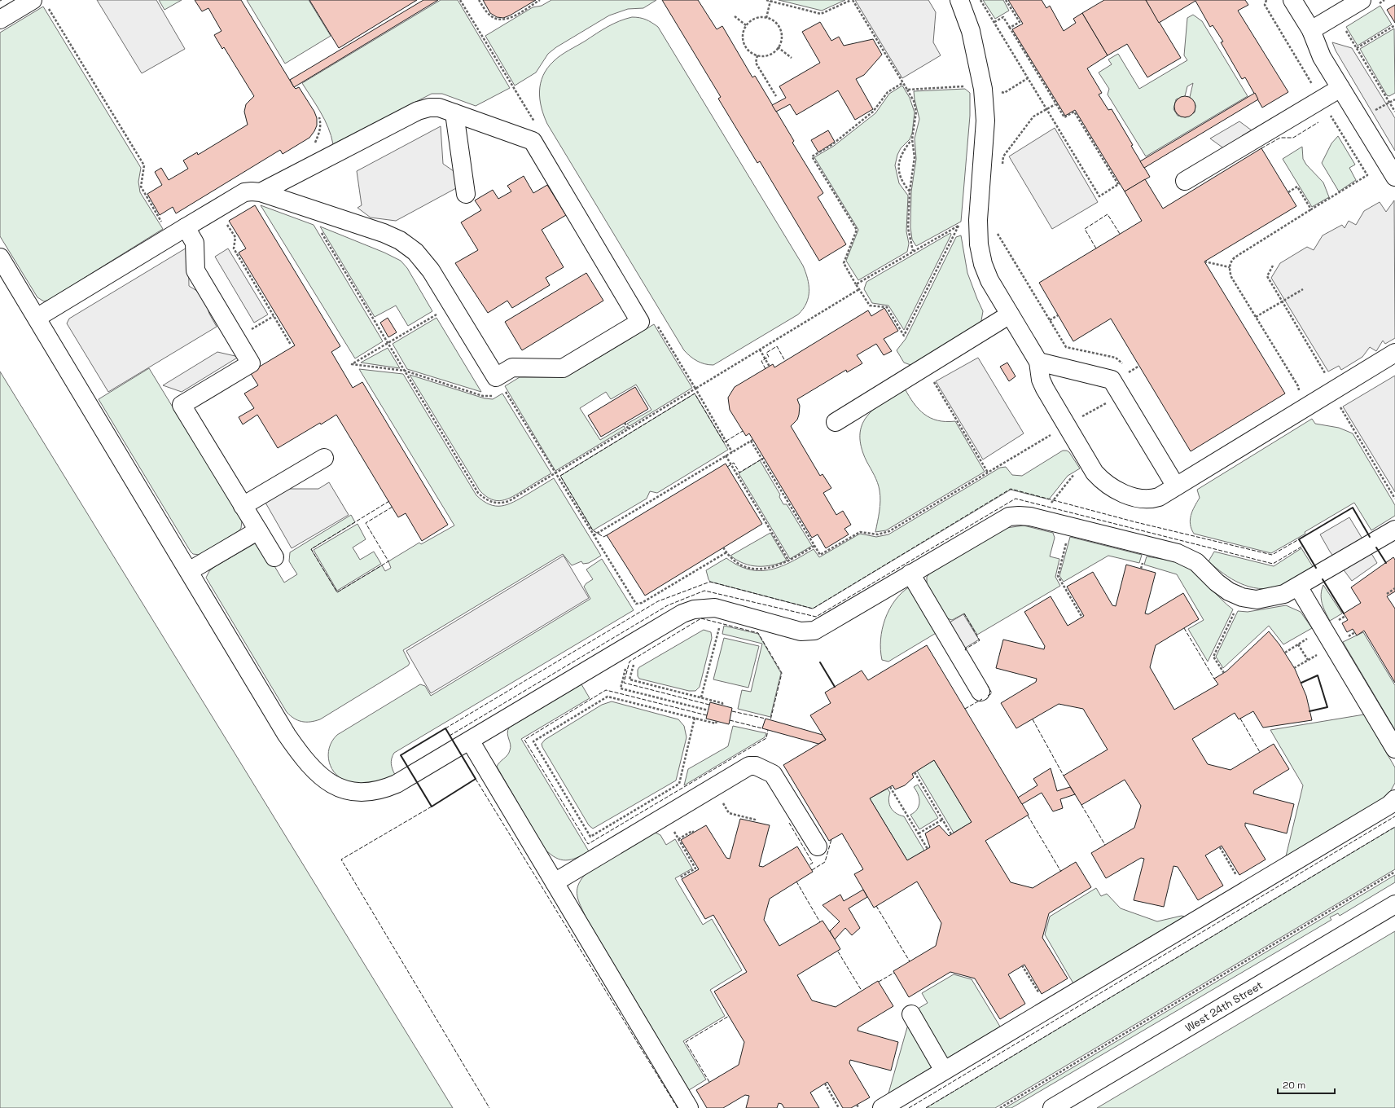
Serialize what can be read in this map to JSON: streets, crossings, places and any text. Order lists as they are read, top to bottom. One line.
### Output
{"streets":{"street":["West 24th Street"]},"scale_bar":"20 m"}
